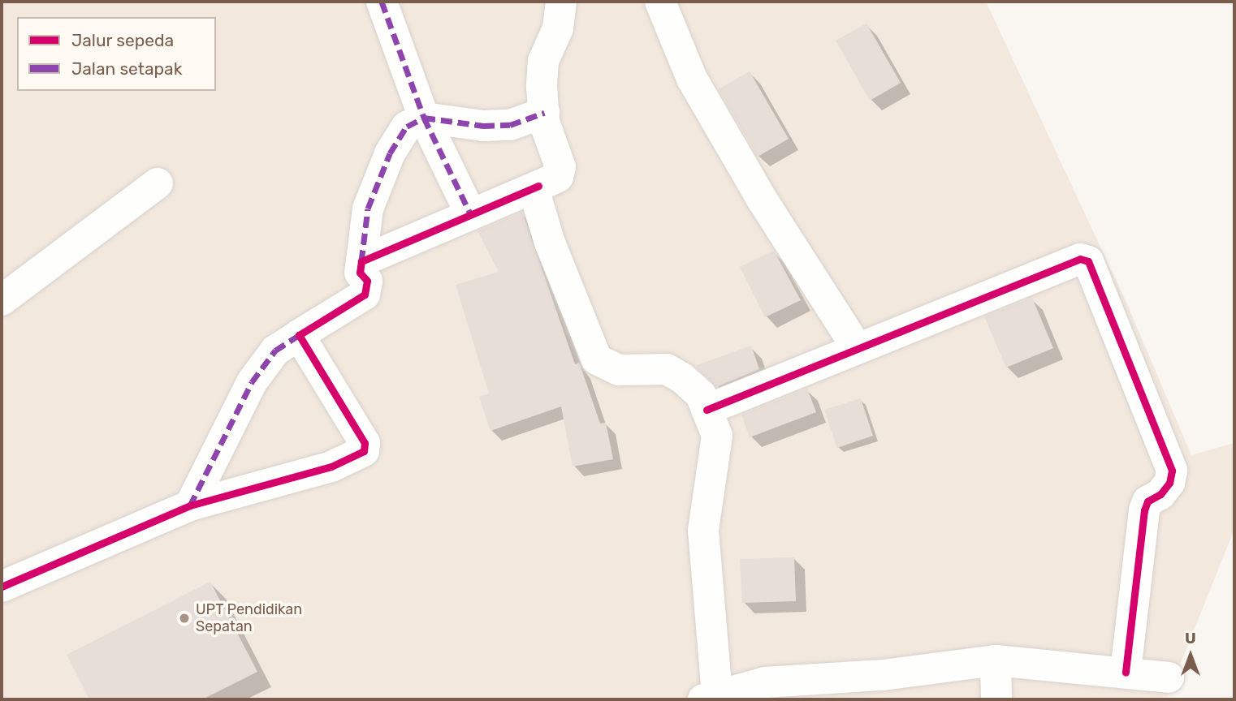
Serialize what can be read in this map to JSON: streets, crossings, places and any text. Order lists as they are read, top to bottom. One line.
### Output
{"places":["UPT Pendidikan Sepatan"],"legend":["Jalur sepeda","Jalan setapak"],"north":"top"}
